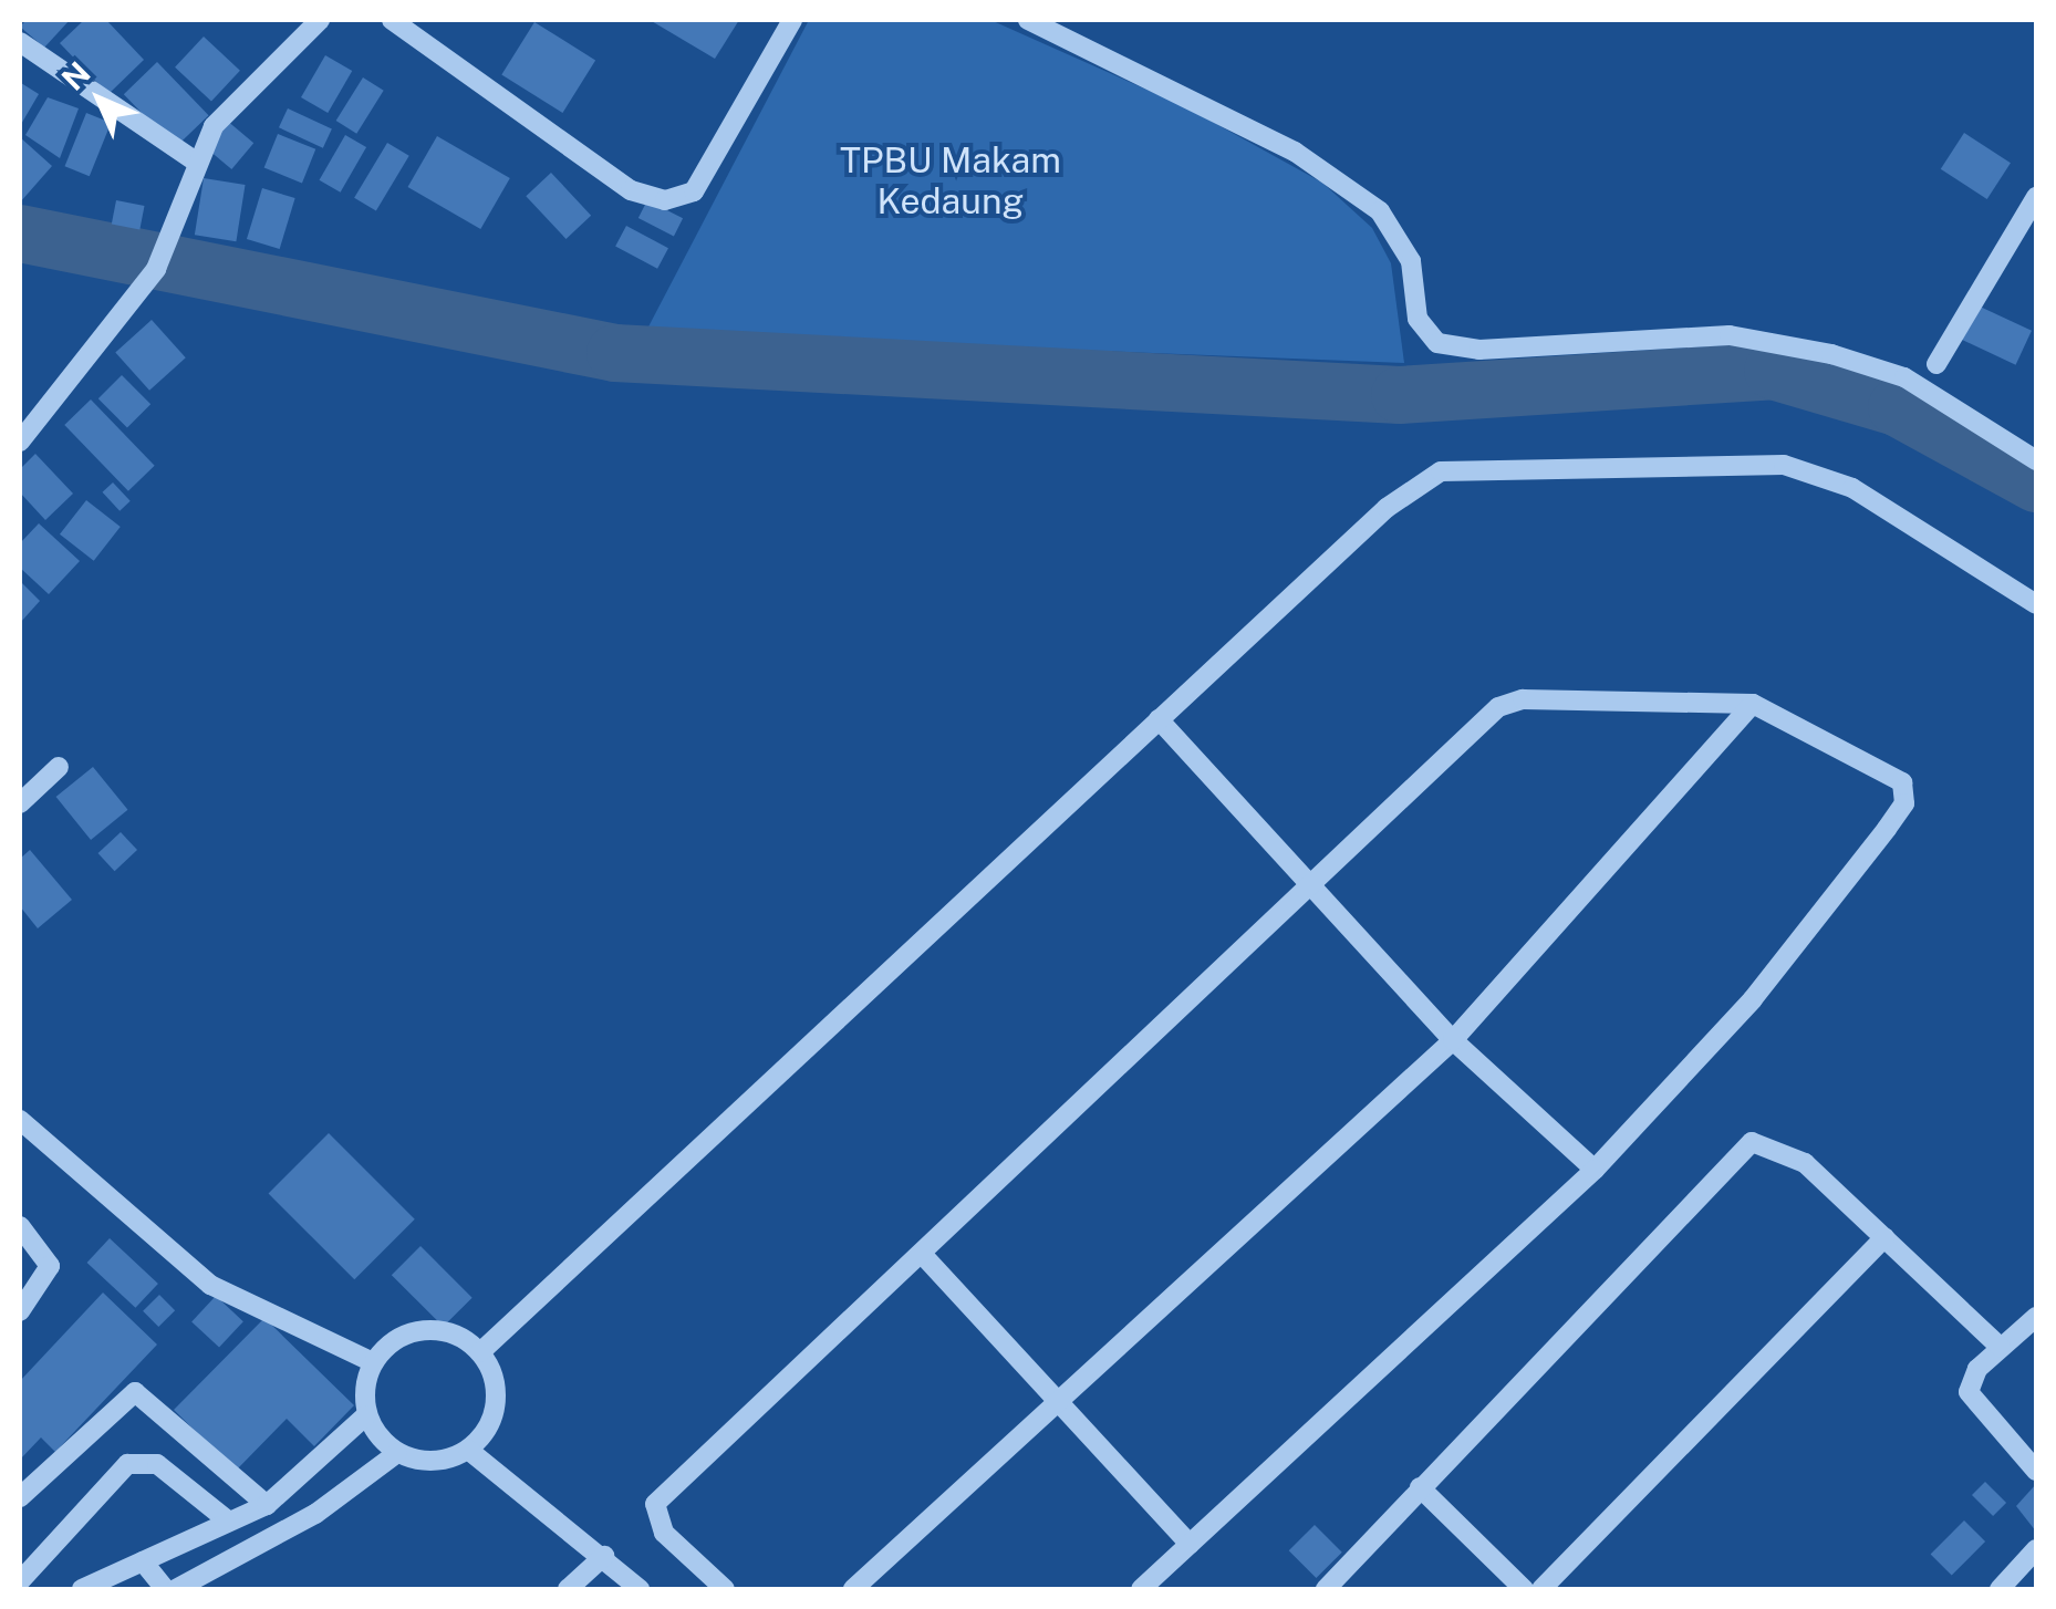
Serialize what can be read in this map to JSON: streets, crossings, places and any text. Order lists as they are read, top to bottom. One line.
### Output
{"parks":["TPBU Makam Kedaung"],"north":"top left"}
